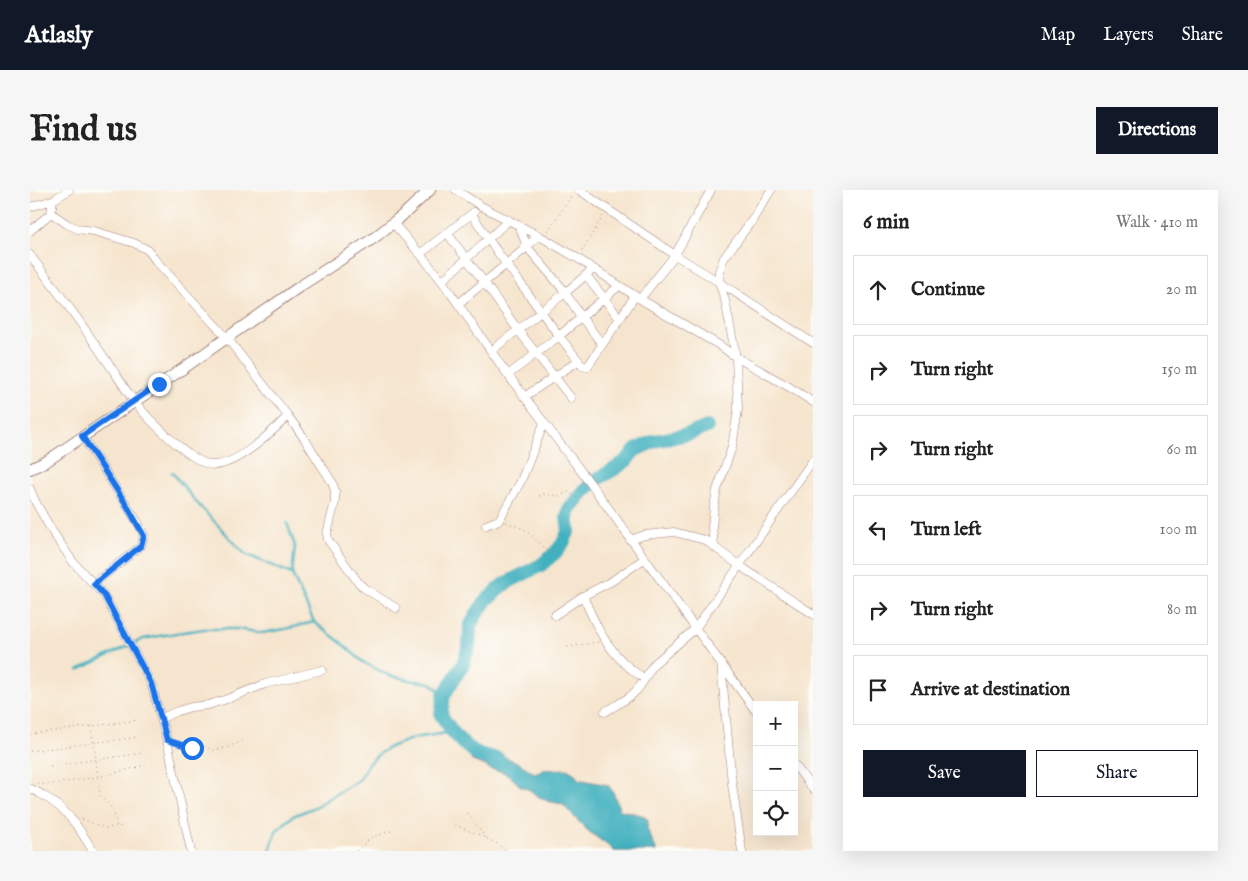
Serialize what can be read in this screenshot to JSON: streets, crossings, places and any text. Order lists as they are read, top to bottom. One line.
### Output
{"page":{"header":"Atlasly","nav":["Map","Layers","Share"],"buttons":["Directions",["Save","Share"]],"title":"Find us","heading":["6 min","Walk · 410 m"],"list":[["Continue","20 m"],["Turn right","150 m"],["Turn right","60 m"],["Turn left","100 m"],["Turn right","80 m"],"Arrive at destination"],"map_buttons":["+","−"]}}
